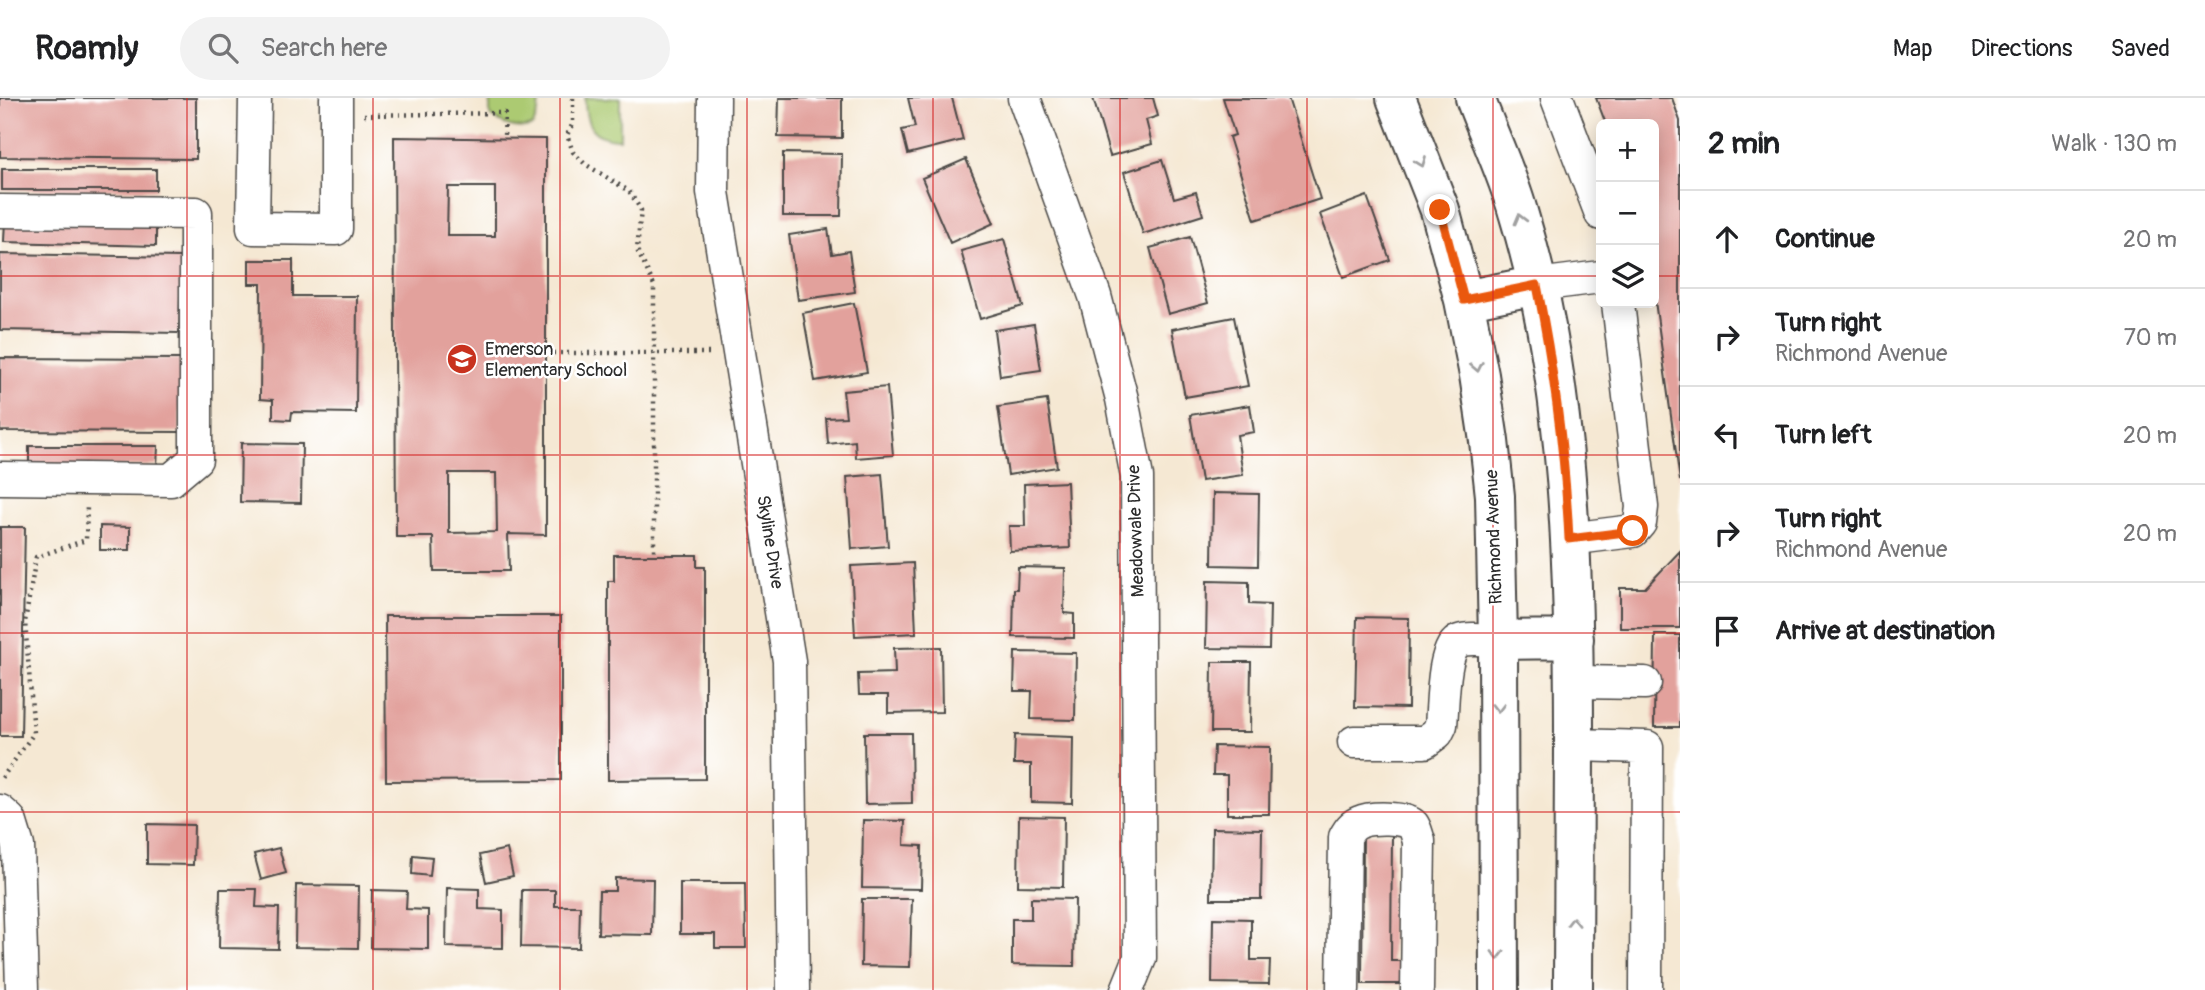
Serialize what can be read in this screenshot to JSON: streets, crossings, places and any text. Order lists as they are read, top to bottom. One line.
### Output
{"streets":{"main road":["Richmond Avenue"],"street":["Meadowvale Drive","Skyline Drive"]},"places":{"school or university":["Emerson Elementary School"]},"page":{"header":"Roamly","search":"Search here","nav":["Map","Directions","Saved"],"heading":["2 min","Walk · 130 m"],"map_buttons":["+","−"],"list":[["Continue","20 m"],["Turn right","Richmond Avenue","70 m"],["Turn left","20 m"],["Turn right","Richmond Avenue","20 m"],"Arrive at destination"]}}
